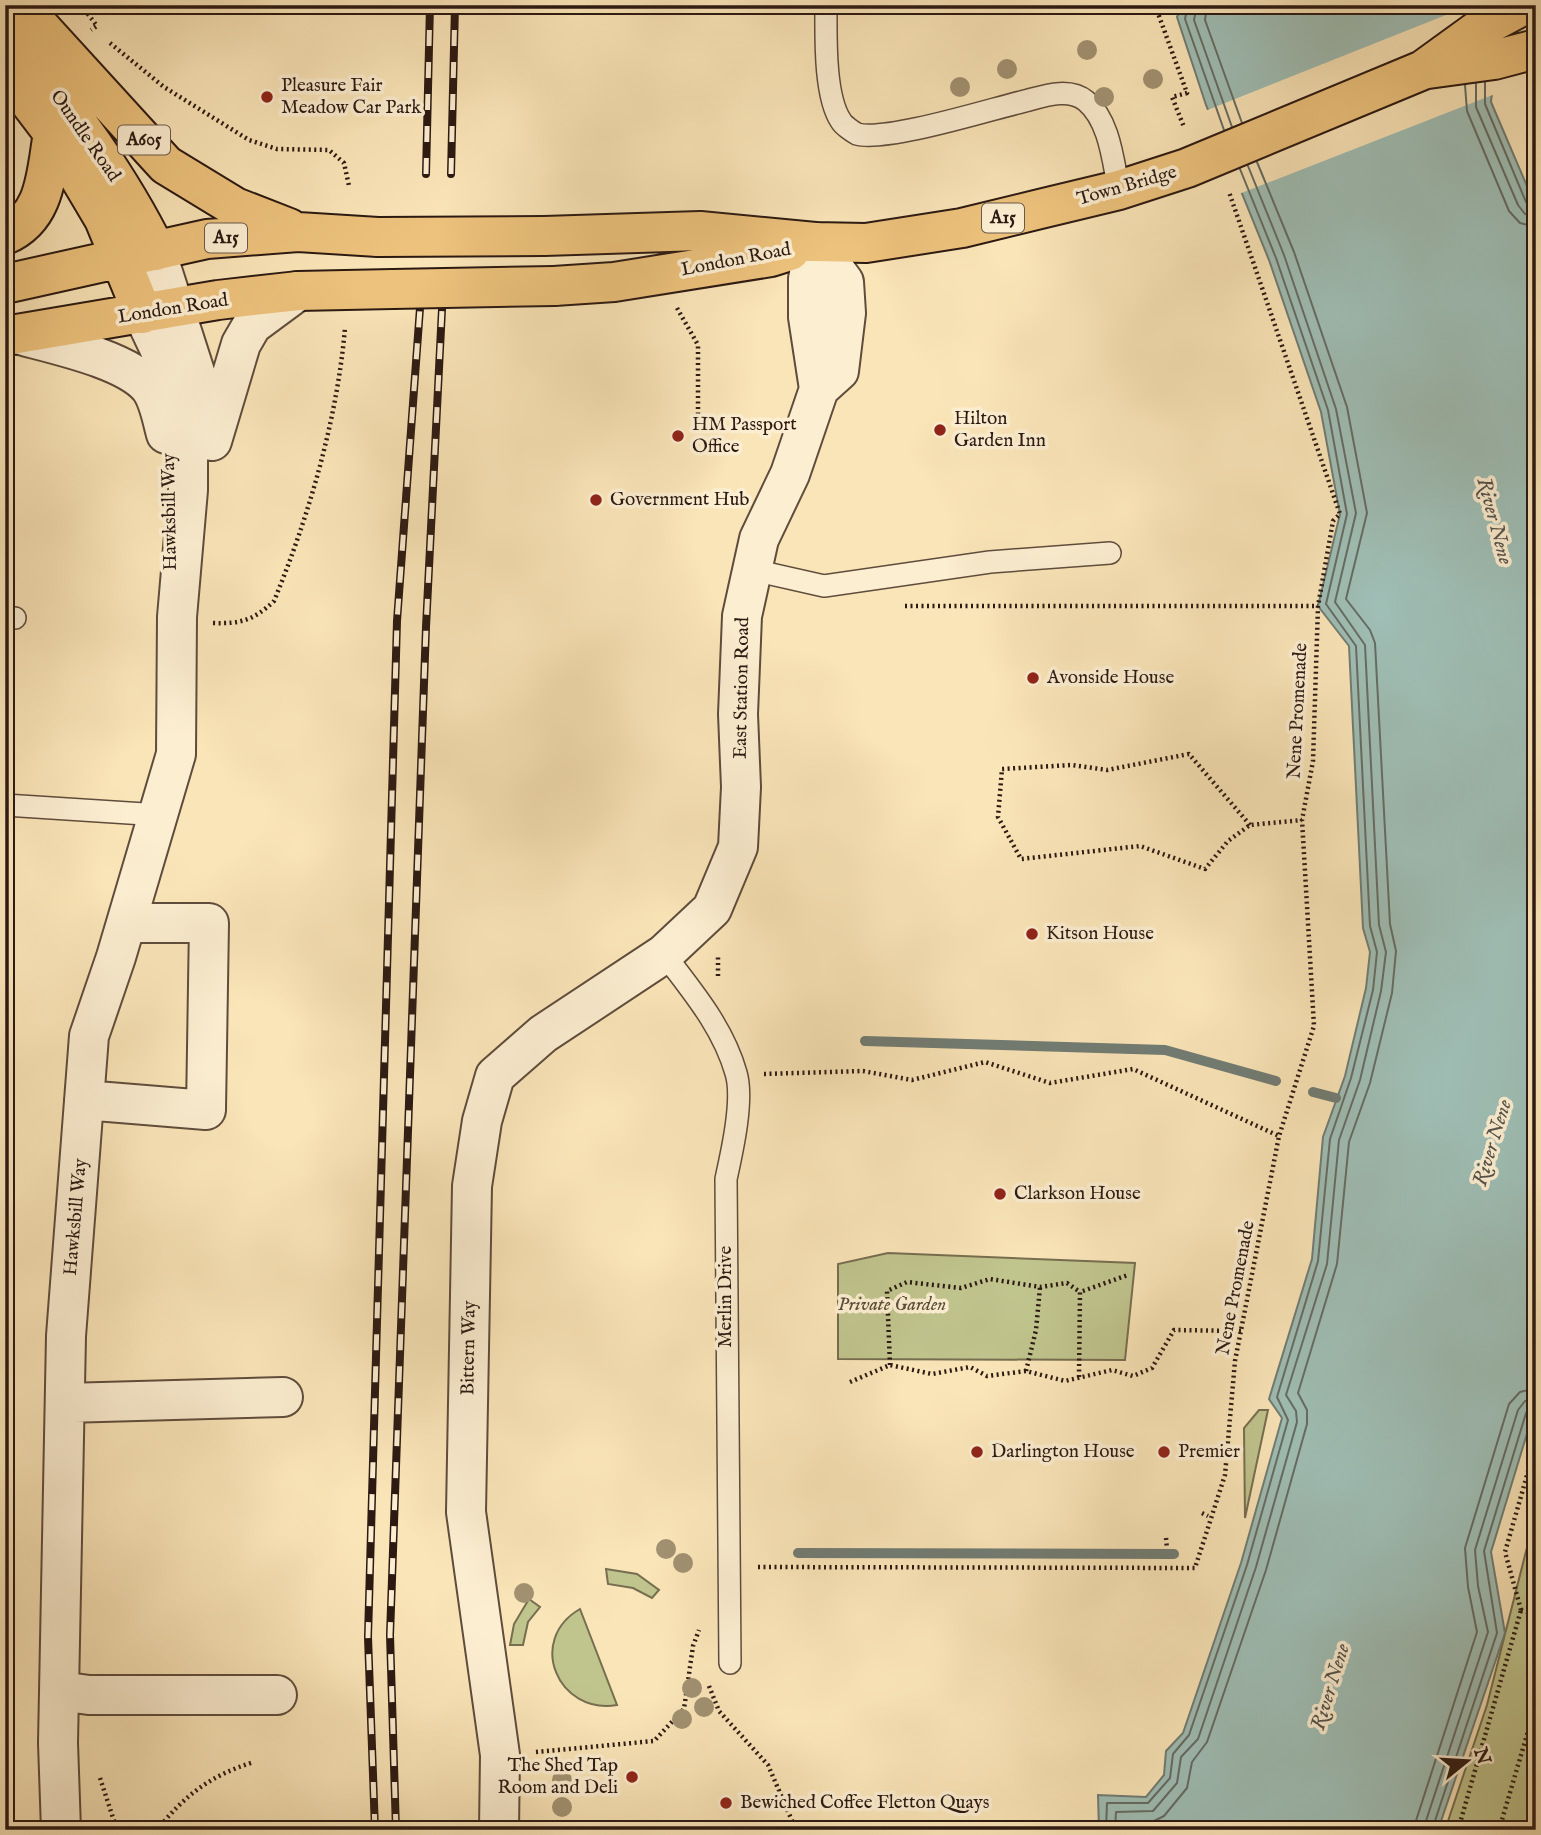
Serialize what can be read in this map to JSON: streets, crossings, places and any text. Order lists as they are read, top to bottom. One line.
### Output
{"streets":{"main road":["Oundle Road","A605","Town Bridge","A15","London Road"],"street":["Hawksbill Way","East Station Road","Bittern Way"],"lane":["Merlin Drive"],"path":["Nene Promenade"]},"crossings":[["Oundle Road","London Road"],["Oundle Road","Hawksbill Way"],["Town Bridge","A15"],["Town Bridge","London Road"],["Town Bridge","East Station Road"],["London Road","Hawksbill Way"],["London Road","East Station Road"],["East Station Road","Merlin Drive"],["East Station Road","Bittern Way"],["Nene Promenade","Merlin Drive"],["Merlin Drive","Bittern Way"]],"water":["River Nene"],"parks":["Private Garden"],"places":["Pleasure Fair Meadow Car Park","Hilton Garden Inn","HM Passport Office","Government Hub","Avonside House","Kitson House","Clarkson House","Darlington House","Premier","The Shed Tap Room and Deli","Bewiched Coffee Fletton Quays"],"north":"right"}
